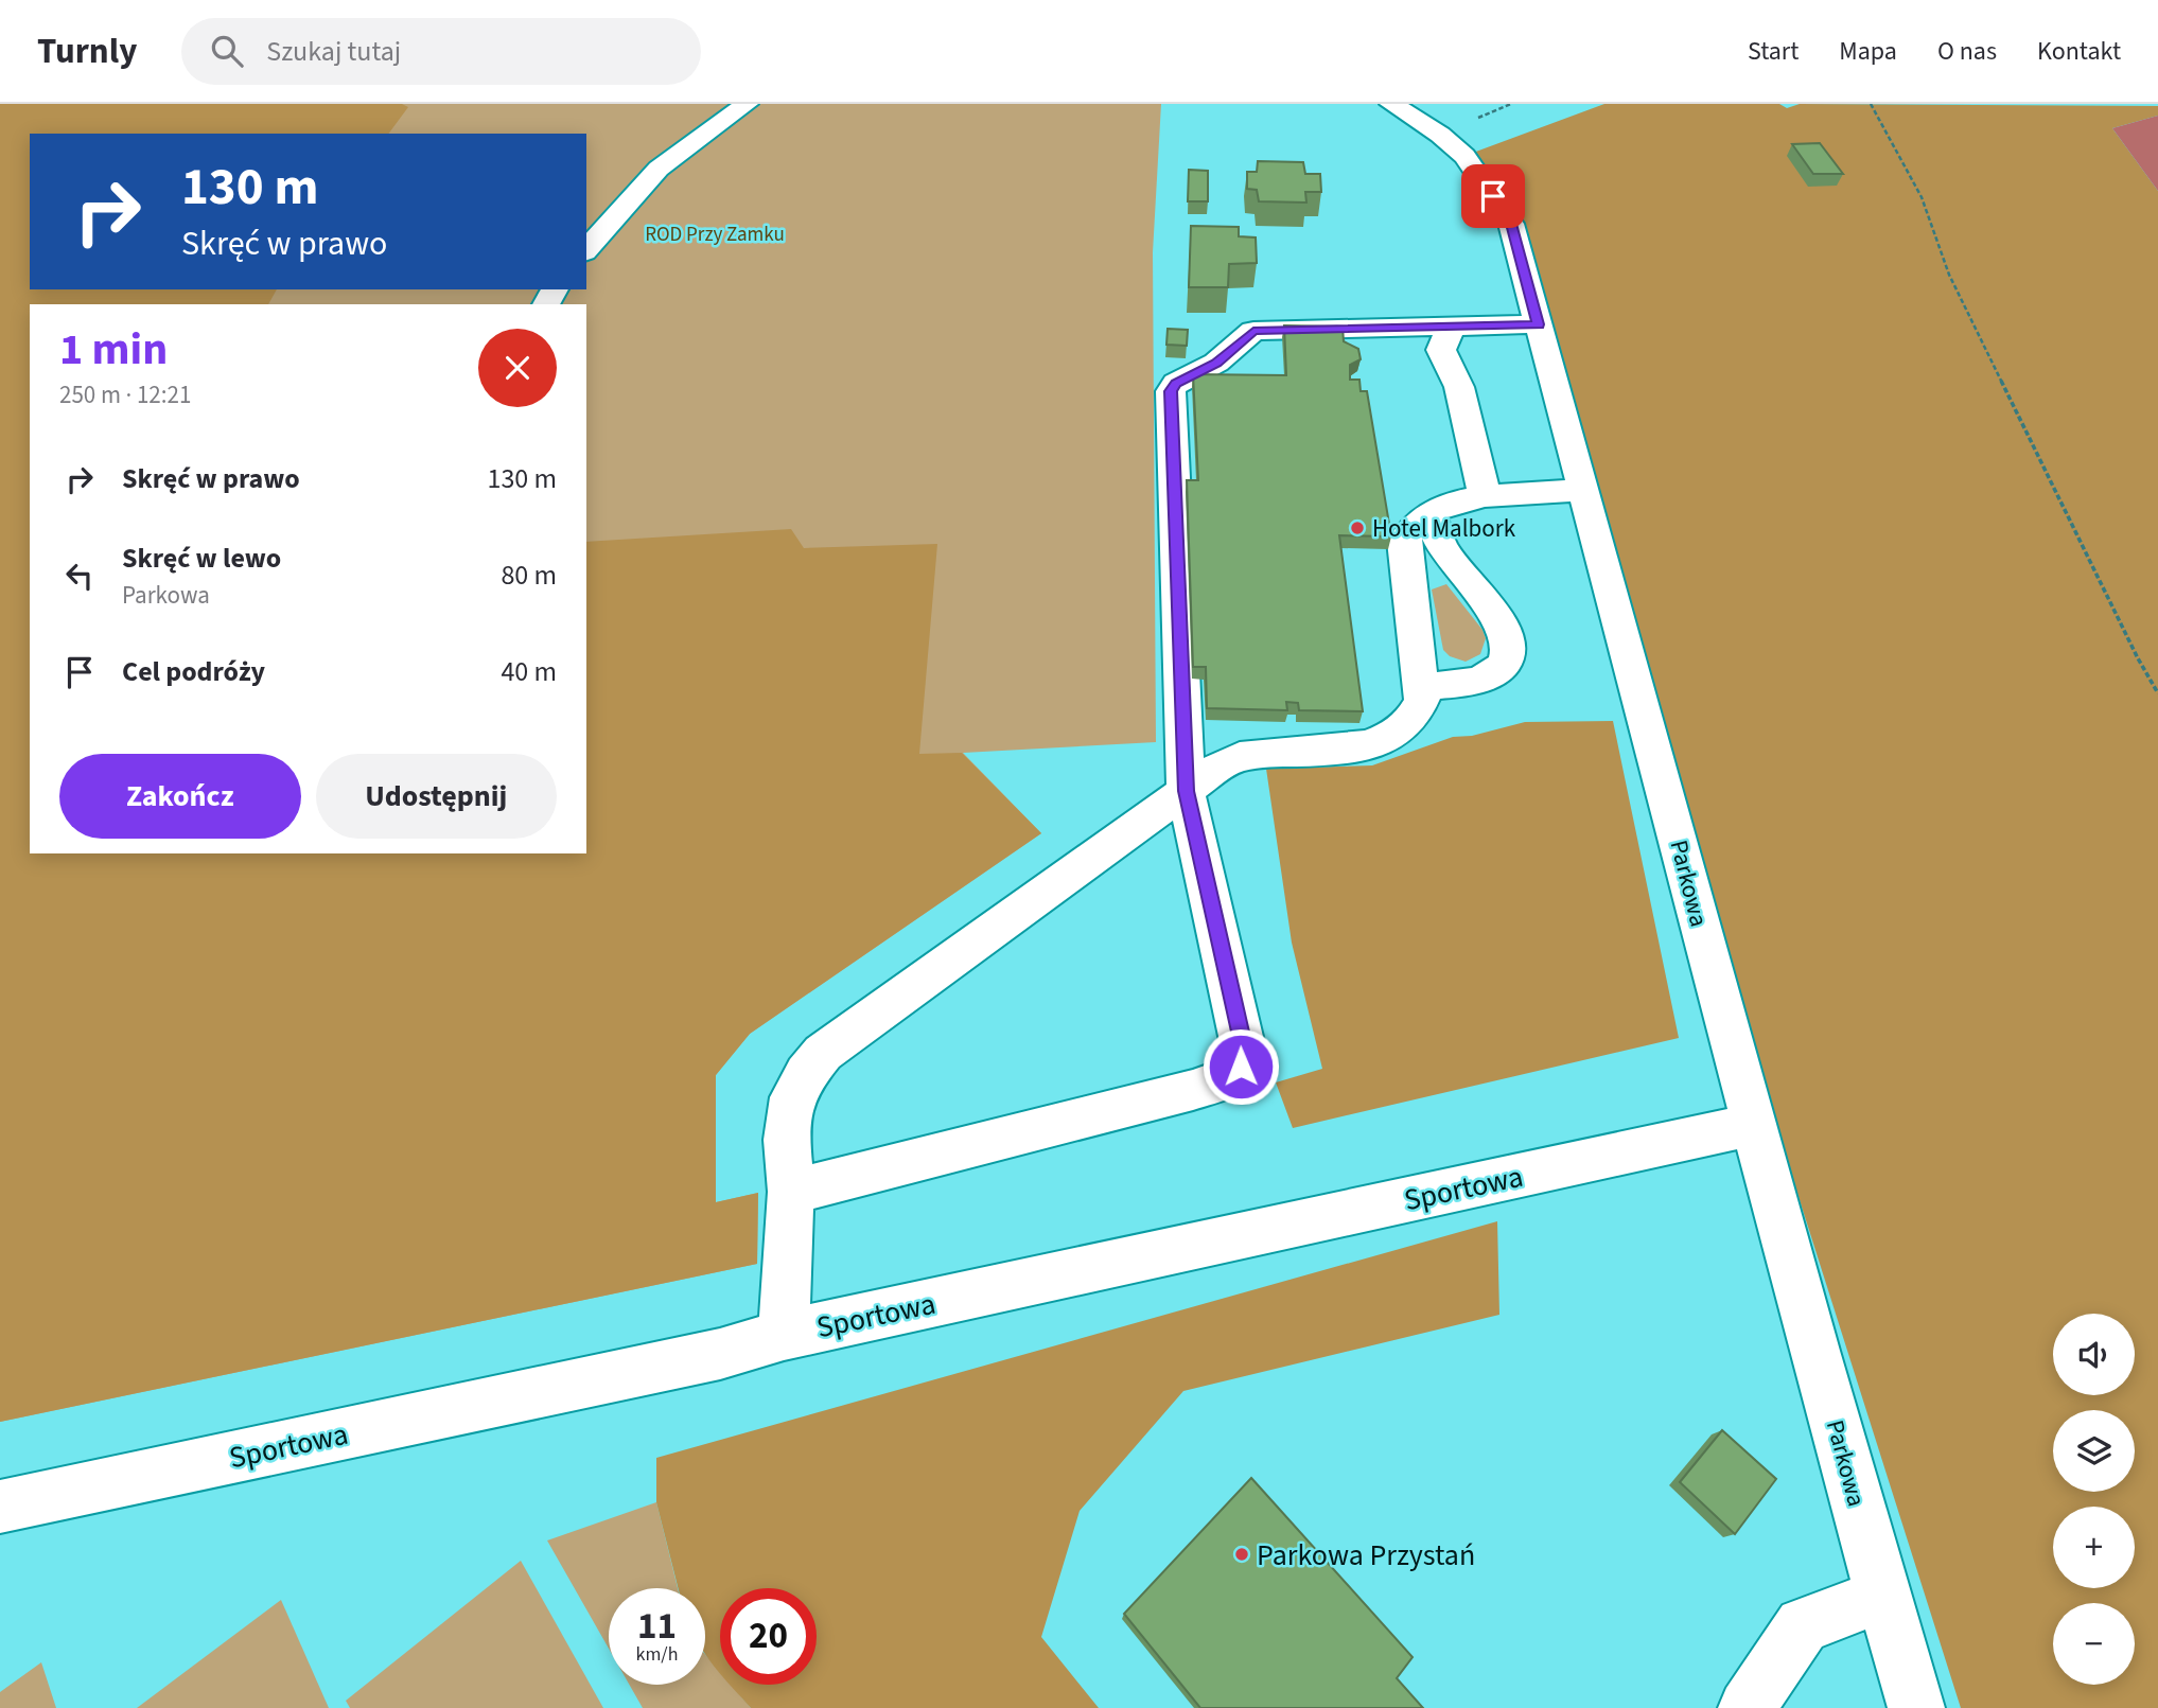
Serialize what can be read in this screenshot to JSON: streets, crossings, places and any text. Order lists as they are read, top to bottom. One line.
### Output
{"streets":{"street":["Parkowa","Sportowa"]},"crossings":[["Parkowa","Sportowa"]],"parks":["ROD Przy Zamku"],"places":["Hotel Malbork","Parkowa Przystań"],"page":{"header":"Turnly","search":"Szukaj tutaj","nav":["Start","Mapa","O nas","Kontakt"],"turn":["130 m","Skręć w prawo"],"heading":["1 min","250 m · 12:21"],"list":[{"name":"Skręć w prawo","value":"130 m"},{"name":"Skręć w lewo","note":"Parkowa","value":"80 m"},{"name":"Cel podróży","value":"40 m"}],"buttons":["Zakończ","Udostępnij"],"map_buttons":["+","−"],"speed":"11 km/h","limit":"20"}}
